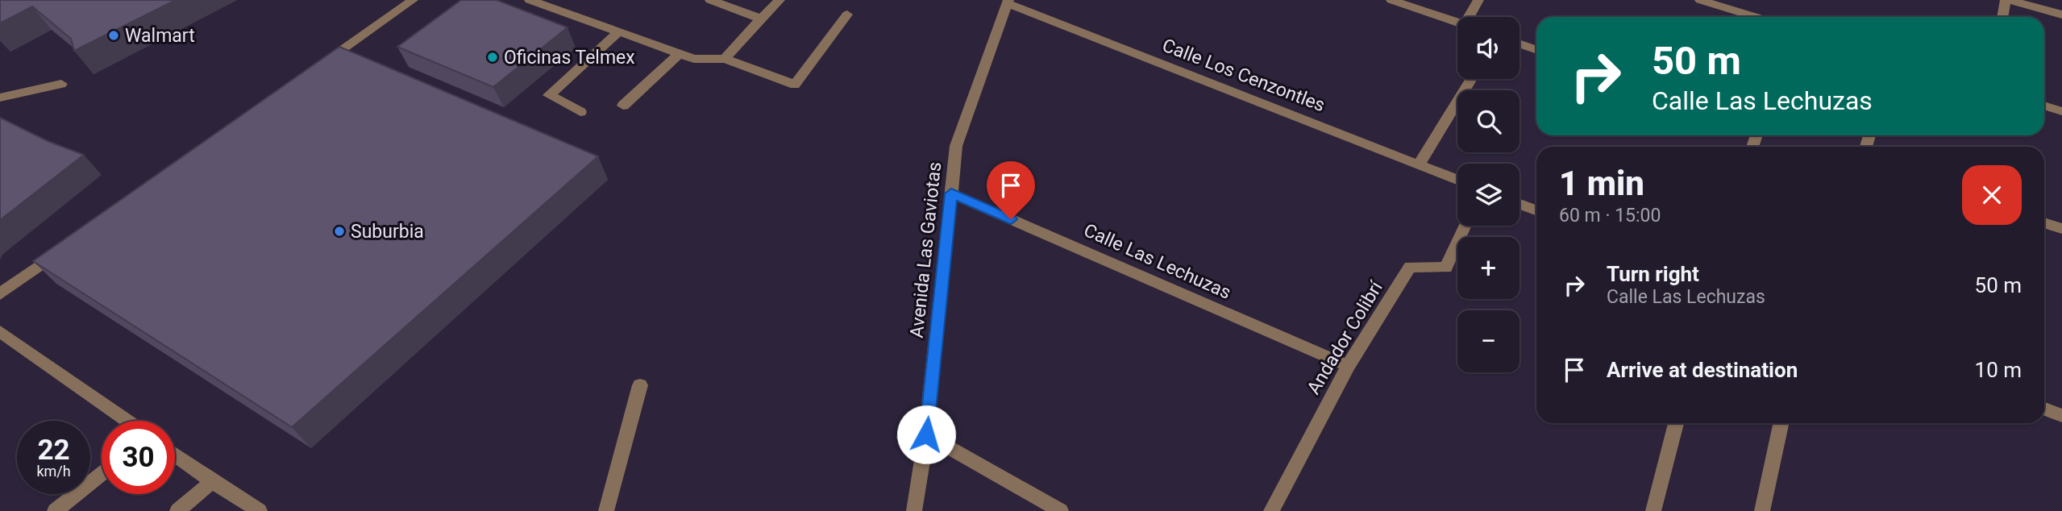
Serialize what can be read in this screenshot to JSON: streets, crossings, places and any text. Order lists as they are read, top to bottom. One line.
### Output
{"streets":{"street":["Calle Los Cenzontles","Avenida Las Gaviotas","Calle Las Lechuzas","Andador Colibrí"]},"crossings":[["Calle Los Cenzontles","Avenida Las Gaviotas"],["Avenida Las Gaviotas","Calle Las Lechuzas"],["Calle Las Lechuzas","Andador Colibrí"]],"places":["Walmart","Oficinas Telmex","Suburbia"],"page":{"map_buttons":["+","−"],"turn":["50 m","Calle Las Lechuzas"],"heading":["1 min","60 m · 15:00"],"list":[{"name":"Turn right","note":"Calle Las Lechuzas","value":"50 m"},{"name":"Arrive at destination","value":"10 m"}],"speed":"22 km/h","limit":"30"}}
